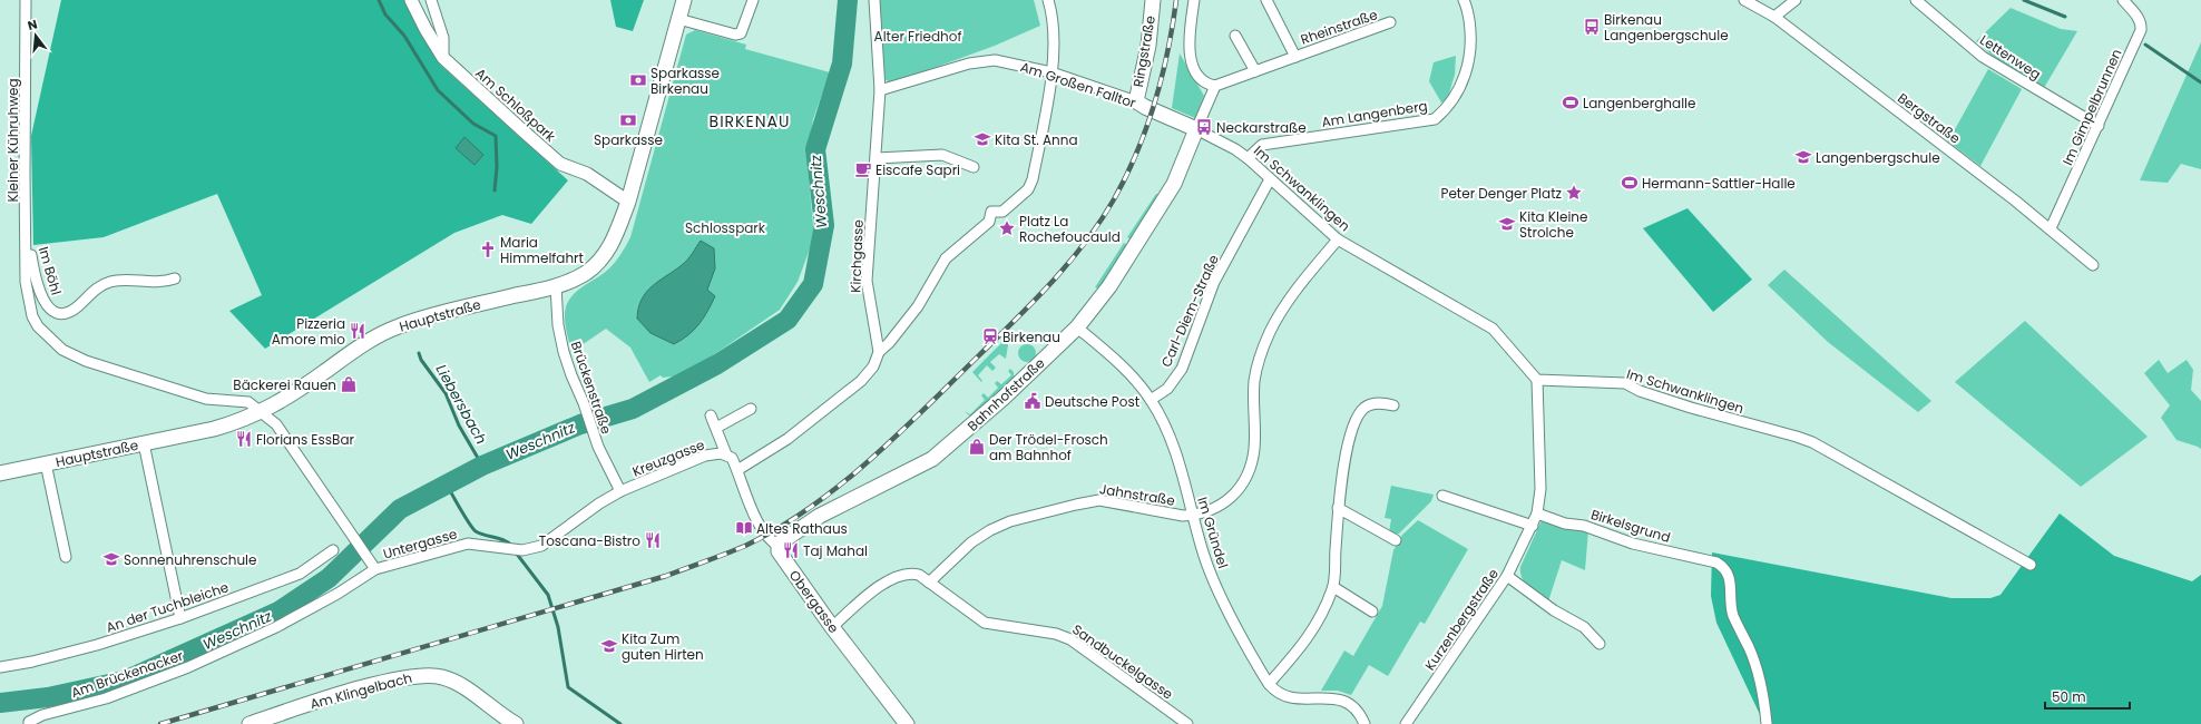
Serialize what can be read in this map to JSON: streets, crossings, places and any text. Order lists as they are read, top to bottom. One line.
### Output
{"streets":{"main road":["Ringstraße","Am Großen Falltor","Hauptstraße","Bahnhofstraße","Obergasse","Am Klingelbach"],"street":["Rheinstraße","Lettenweg","Am Schloßpark","Im Gimpelbrunnen","Am Langenberg","Bergstraße","Kleiner Kühruhweg","Im Schwanklingen","Kirchgasse","Im Böhl","Carl-Diem-Straße","Brückenstraße","Kreuzgasse","Jahnstraße","Birkelsgrund","Im Gründel","Untergasse","An der Tuchbleiche","Kurzenbergstraße","Sandbuckelgasse","Am Brückenacker"]},"crossings":[["Ringstraße","Am Großen Falltor"],["Lettenweg","Im Gimpelbrunnen"],["Am Großen Falltor","Im Schwanklingen"],["Am Großen Falltor","Kirchgasse"],["Am Großen Falltor","Bahnhofstraße"],["Am Schloßpark","Hauptstraße"],["Im Gimpelbrunnen","Bergstraße"],["Am Langenberg","Im Schwanklingen"],["Kleiner Kühruhweg","Im Böhl"],["Kleiner Kühruhweg","Hauptstraße"],["Kleiner Kühruhweg","Untergasse"],["Im Schwanklingen","Carl-Diem-Straße"],["Im Schwanklingen","Bahnhofstraße"],["Im Schwanklingen","Jahnstraße"],["Im Schwanklingen","Kurzenbergstraße"],["Carl-Diem-Straße","Im Gründel"],["Hauptstraße","Brückenstraße"],["Hauptstraße","Untergasse"],["Brückenstraße","Kreuzgasse"],["Brückenstraße","Untergasse"],["Bahnhofstraße","Im Gründel"],["Bahnhofstraße","Obergasse"],["Kreuzgasse","Untergasse"],["Kreuzgasse","Obergasse"],["Jahnstraße","Im Gründel"],["Jahnstraße","Sandbuckelgasse"],["Birkelsgrund","Kurzenbergstraße"],["Untergasse","Am Brückenacker"],["Obergasse","Sandbuckelgasse"]],"districts":["BIRKENAU"],"water":["Weschnitz","Liebersbach"],"parks":["Alter Friedhof","Schlosspark"],"places":{"bus stop":["Birkenau Langenbergschule","Neckarstraße"],"bank":["Sparkasse Birkenau","Sparkasse"],"sports":["Langenberghalle","Hermann-Sattler-Halle"],"school or university":["Kita St. Anna","Langenbergschule","Kita Kleine Strolche","Sonnenuhrenschule","Kita Zum guten Hirten"],"cafe":["Eiscafe Sapri"],"place":["Peter Denger Platz","Platz La Rochefoucauld"],"church":["Maria Himmelfahrt"],"restaurant":["Pizzeria Amore mio","Florians EssBar","Toscana-Bistro","Taj Mahal"],"station":["Birkenau"],"shop":["Bäckerei Rauen","Der Trödel-Frosch am Bahnhof"],"public building":["Deutsche Post"],"library":["Altes Rathaus"]},"scale_bar":"50 m","north":"top"}
